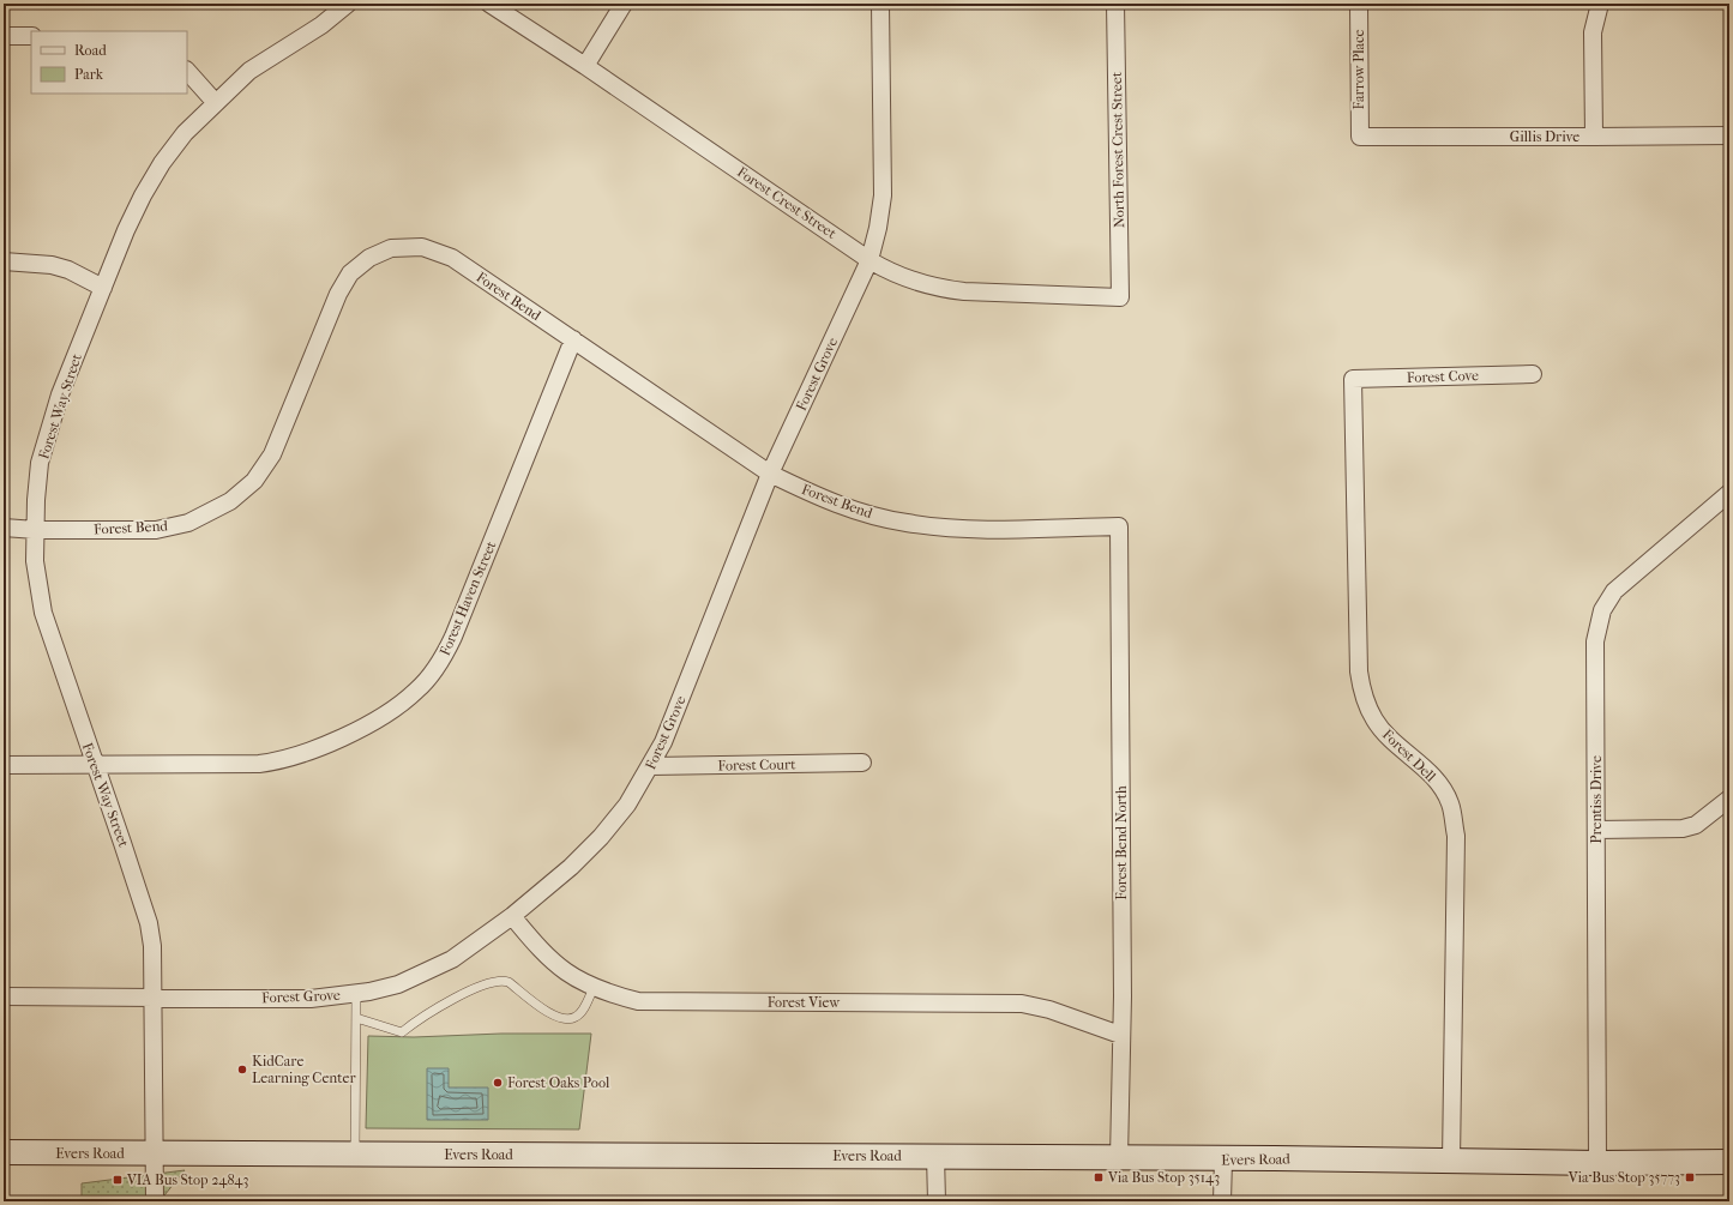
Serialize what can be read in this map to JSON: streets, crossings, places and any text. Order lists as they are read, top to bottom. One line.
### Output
{"streets":{"main road":["Evers Road"],"street":["Farrow Place","Gillis Drive","North Forest Crest Street","Forest Crest Street","Forest Bend","Forest Grove","Forest Cove","Forest Way Street","Forest Haven Street","Forest Dell","Forest Court","Prentiss Drive","Forest Bend North","Forest View"]},"crossings":[["Farrow Place","Gillis Drive"],["North Forest Crest Street","Forest Crest Street"],["Forest Crest Street","Forest Grove"],["Forest Bend","Forest Grove"],["Forest Bend","Forest Way Street"],["Forest Bend","Forest Haven Street"],["Forest Bend","Forest Bend North"],["Forest Grove","Forest Way Street"],["Forest Grove","Forest Court"],["Forest Grove","Forest View"],["Forest Cove","Forest Dell"],["Forest Way Street","Forest Haven Street"],["Forest Way Street","Evers Road"],["Forest Dell","Evers Road"],["Prentiss Drive","Evers Road"],["Forest Bend North","Forest View"],["Forest Bend North","Evers Road"]],"places":{"other":["KidCare Learning Center","Forest Oaks Pool"],"transit":["Via Bus Stop 35143","Via Bus Stop 35773","VIA Bus Stop 24843"]},"legend":["Road","Park"]}
